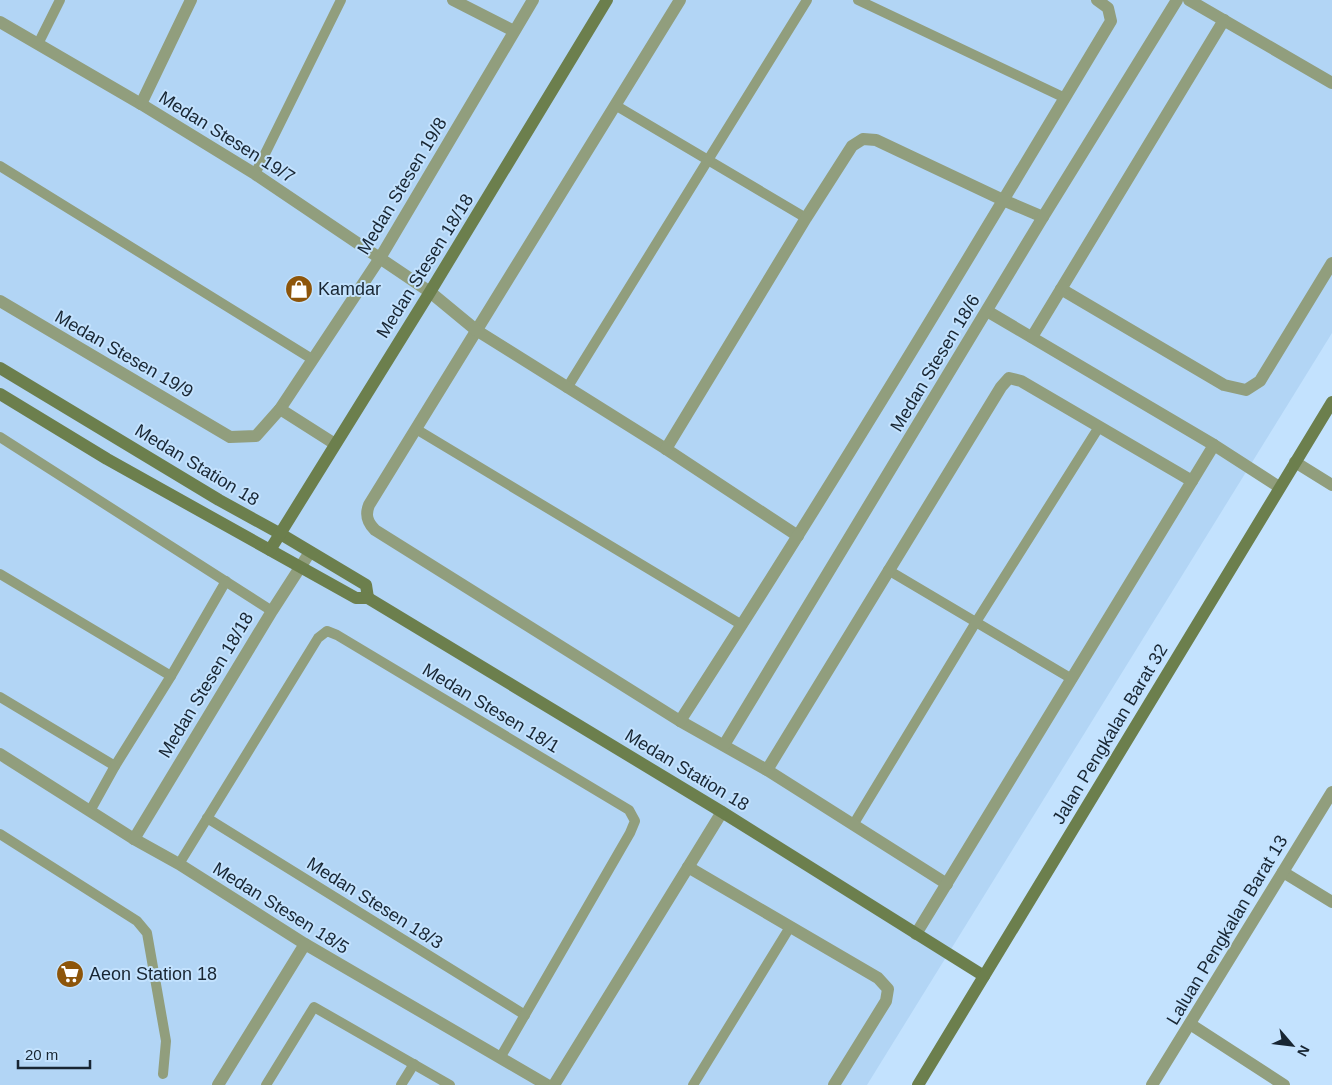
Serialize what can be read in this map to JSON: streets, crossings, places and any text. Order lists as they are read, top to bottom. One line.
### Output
{"streets":{"street":["Medan Stesen 19/7","Medan Stesen 19/8","Medan Stesen 18/18","Medan Stesen 19/9","Medan Stesen 18/6","Medan Station 18","Jalan Pengkalan Barat 32","Medan Stesen 18/5","Laluan Pengkalan Barat 13"],"lane":["Medan Stesen 18/1","Medan Stesen 18/3"]},"crossings":[["Medan Stesen 19/7","Medan Stesen 19/8"],["Medan Stesen 19/7","Medan Stesen 18/18"],["Medan Stesen 19/8","Medan Stesen 19/9"],["Medan Stesen 18/18","Medan Station 18"],["Medan Stesen 18/18","Medan Stesen 18/5"],["Medan Station 18","Jalan Pengkalan Barat 32"],["Medan Stesen 18/1","Medan Stesen 18/3"],["Medan Stesen 18/1","Medan Stesen 18/5"]],"places":{"shop":["Kamdar"],"supermarket":["Aeon Station 18"]},"scale_bar":"20 m","north":"bottom right"}
